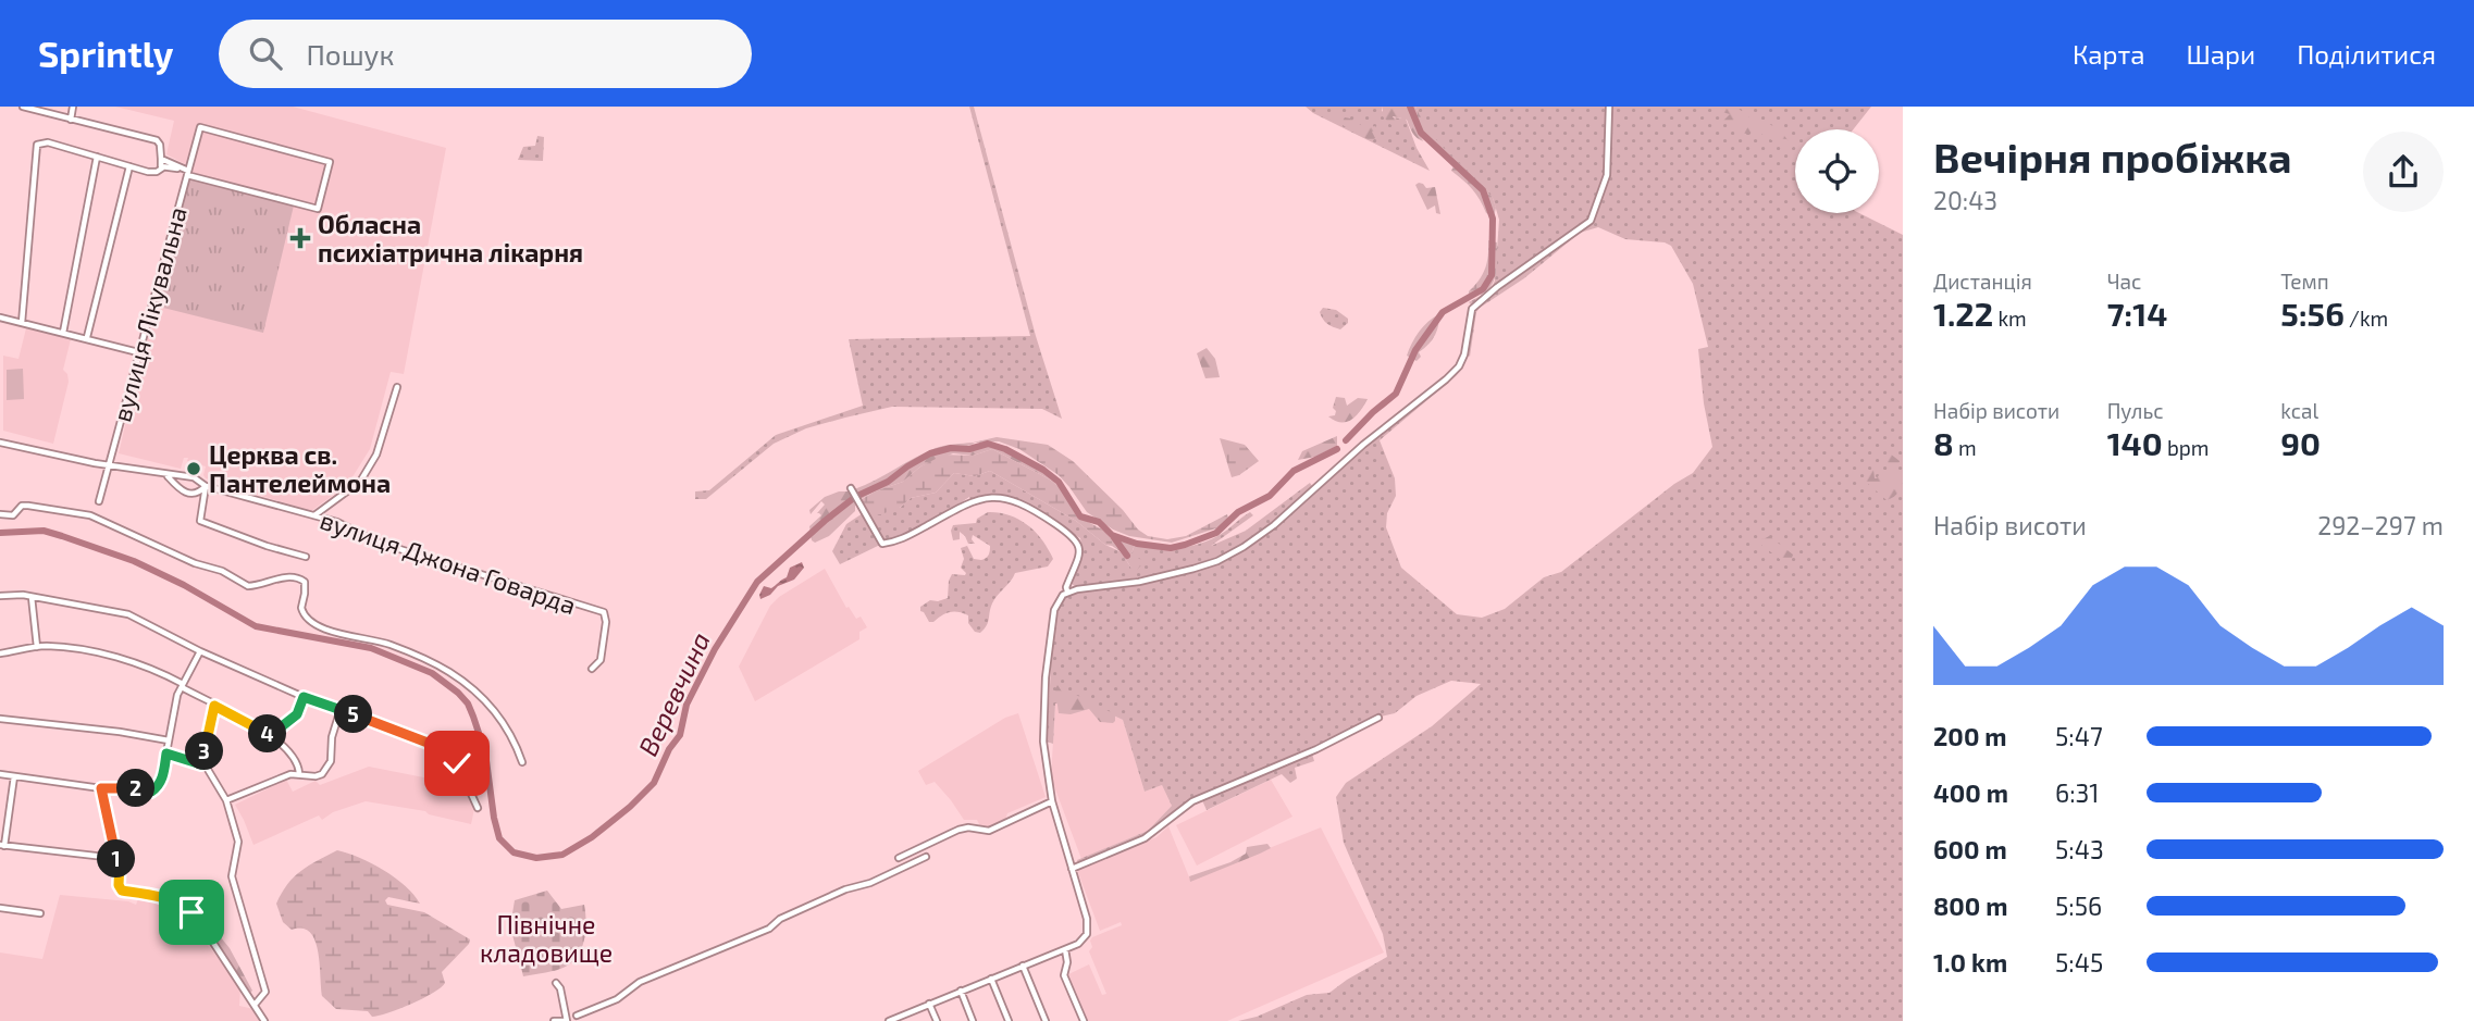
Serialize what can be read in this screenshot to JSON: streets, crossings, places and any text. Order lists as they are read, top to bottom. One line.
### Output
{"streets":{"street":["вулиця Лікувальна","вулиця Джона Говарда"]},"crossings":[["вулиця Лікувальна","вулиця Джона Говарда"]],"water":["Веревчина"],"parks":["Північне кладовище"],"places":{"health":["Обласна психіатрична лікарня"],"other":["Церква св. Пантелеймона"]},"page":{"header":"Sprintly","search":"Пошук","nav":["Карта","Шари","Поділитися"],"heading":["Вечірня пробіжка","20:43"],"stats":[["Дистанція","1.22 km"],["Час","7:14"],["Темп","5:56 /km"],["Набір висоти","8 m"],["Пульс","140 bpm"],["kcal","90"]],"chart":["Набір висоти","292–297 m"],"pins":["5","4","3","2","1"],"list":[{"name":"200 m","note":"5:47"},{"name":"400 m","note":"6:31"},{"name":"600 m","note":"5:43"},{"name":"800 m","note":"5:56"},{"name":"1.0 km","note":"5:45"}]}}
